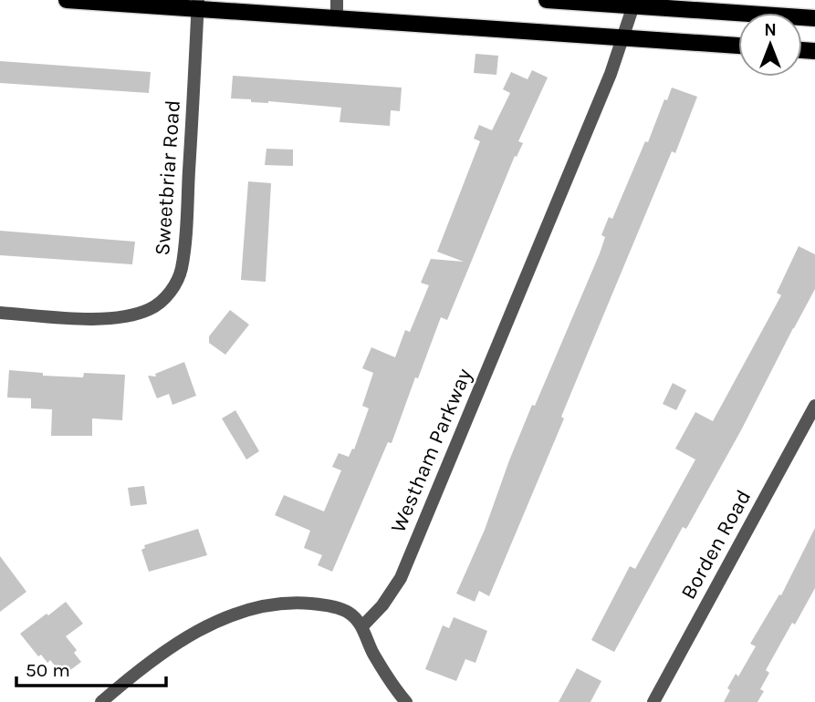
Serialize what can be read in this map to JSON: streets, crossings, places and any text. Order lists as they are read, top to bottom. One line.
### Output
{"streets":{"street":["Sweetbriar Road","Westham Parkway","Borden Road"]},"scale_bar":"50 m","north":"top"}
